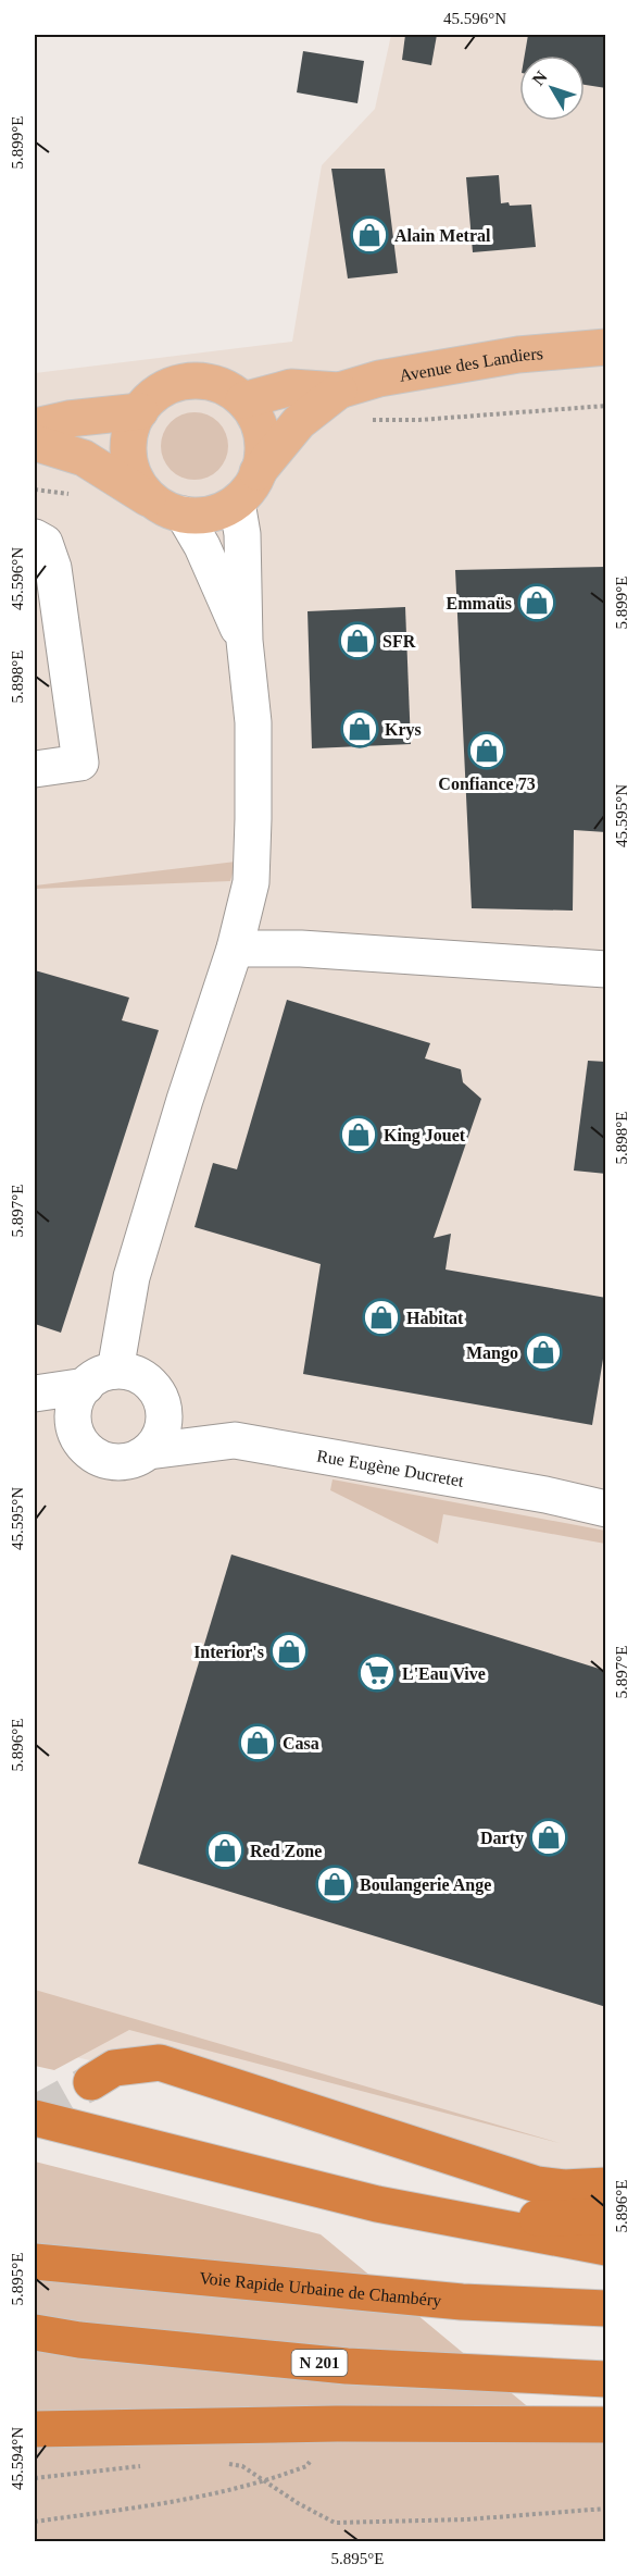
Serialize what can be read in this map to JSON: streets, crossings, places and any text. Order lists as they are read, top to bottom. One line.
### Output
{"streets":{"highway":["Voie Rapide Urbaine de Chambéry","N 201"],"main road":["Avenue des Landiers"],"street":["Rue Eugène Ducretet"]},"places":{"shop":["Alain Metral","Emmaüs","SFR","Krys","Confiance 73","King Jouet","Habitat","Mango","Interior's","Casa","Darty","Red Zone","Boulangerie Ange"],"supermarket":["L'Eau Vive"]},"north":"top left","coordinates":["45.596°N","5.899°E","5.898°E","45.595°N","5.897°E","5.896°E","5.895°E","45.594°N"]}
